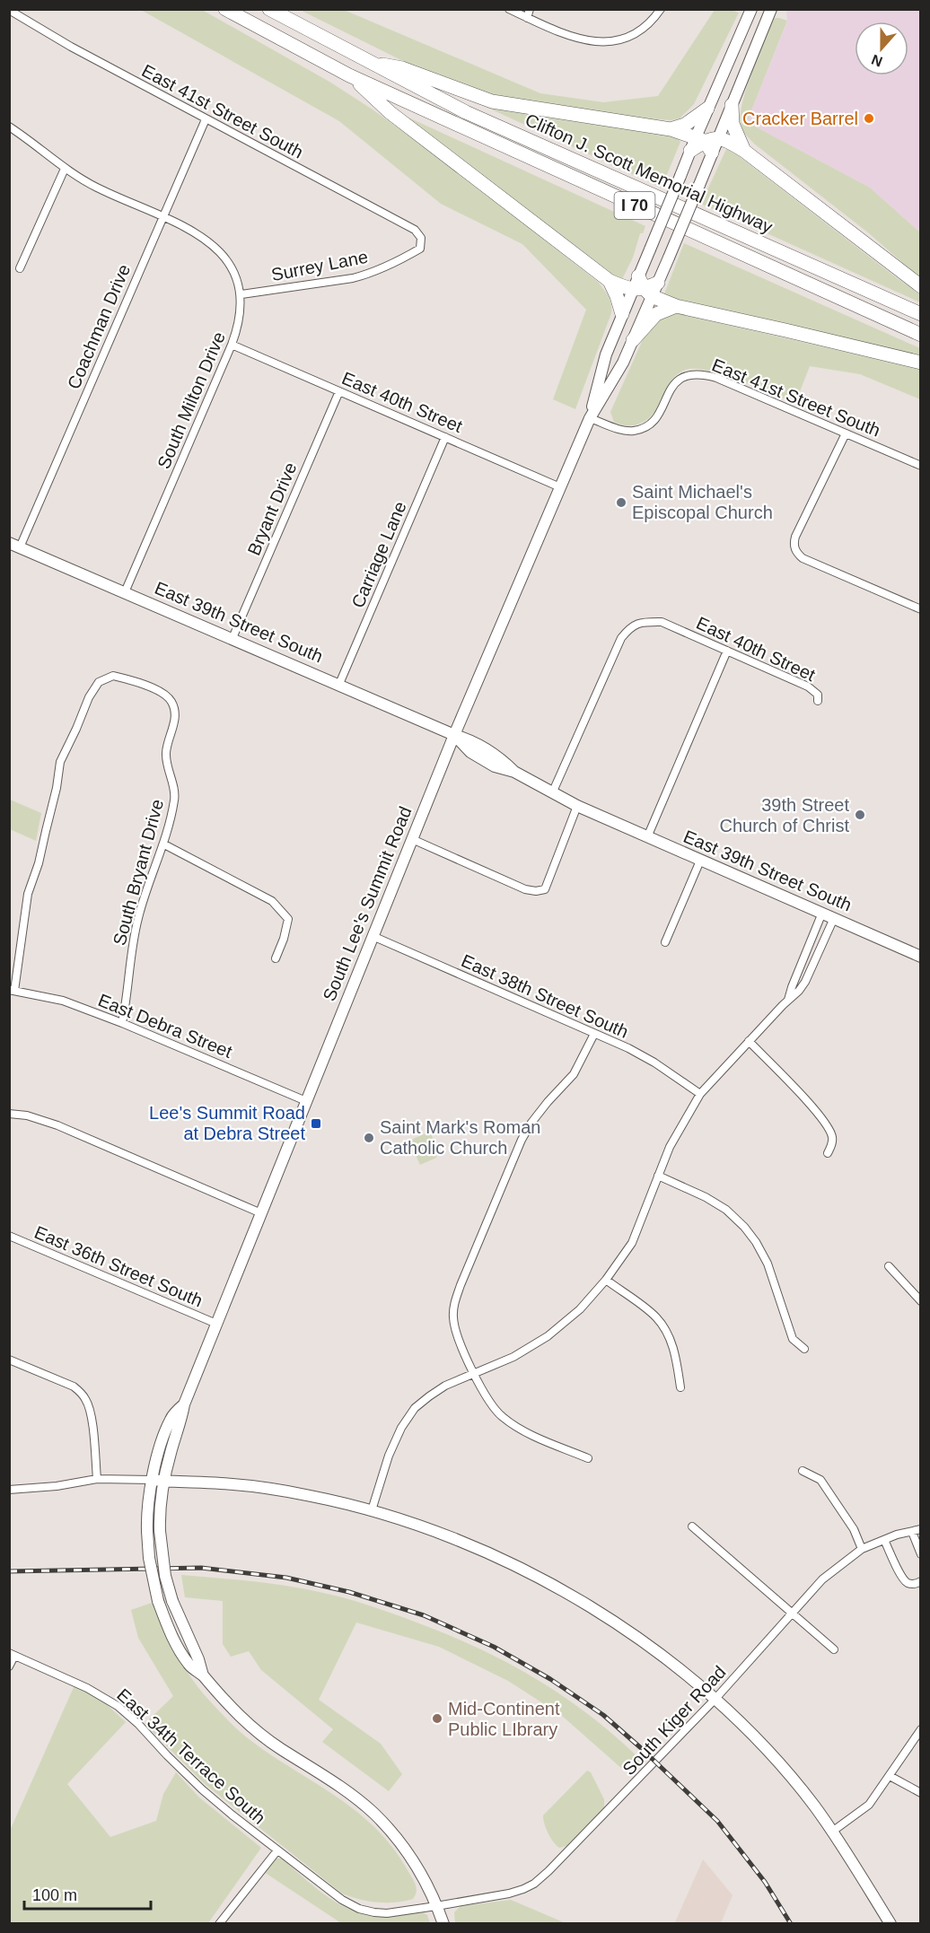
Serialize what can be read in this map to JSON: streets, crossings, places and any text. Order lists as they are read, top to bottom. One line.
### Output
{"streets":{"highway":["Clifton J. Scott Memorial Highway","I 70"],"main road":["East 39th Street South","South Lee's Summit Road"],"street":["East 41st Street South","Surrey Lane","Coachman Drive","South Milton Drive","East 40th Street","Bryant Drive","Carriage Lane","South Bryant Drive","East 38th Street South","East Debra Street","East 36th Street South","South Kiger Road","East 34th Terrace South"]},"crossings":[["East 41st Street South","Surrey Lane"],["East 41st Street South","Coachman Drive"],["East 41st Street South","South Lee's Summit Road"],["Clifton J. Scott Memorial Highway","I 70"],["Surrey Lane","South Milton Drive"],["Coachman Drive","South Milton Drive"],["Coachman Drive","East 39th Street South"],["South Milton Drive","East 40th Street"],["South Milton Drive","East 39th Street South"],["East 40th Street","Bryant Drive"],["East 40th Street","Carriage Lane"],["East 40th Street","East 39th Street South"],["East 40th Street","South Lee's Summit Road"],["Bryant Drive","East 39th Street South"],["Carriage Lane","East 39th Street South"],["East 39th Street South","South Lee's Summit Road"],["South Bryant Drive","East Debra Street"],["South Lee's Summit Road","East 38th Street South"],["South Lee's Summit Road","East Debra Street"],["South Lee's Summit Road","East 36th Street South"],["South Lee's Summit Road","South Kiger Road"],["South Lee's Summit Road","East 34th Terrace South"],["South Kiger Road","East 34th Terrace South"]],"places":{"other":["Cracker Barrel","Saint Michael's Episcopal Church","39th Street Church of Christ","Saint Mark's Roman Catholic Church","Mid-Continent Public LIbrary"],"transit":["Lee's Summit Road at Debra Street"]},"scale_bar":"100 m","north":"bottom"}
